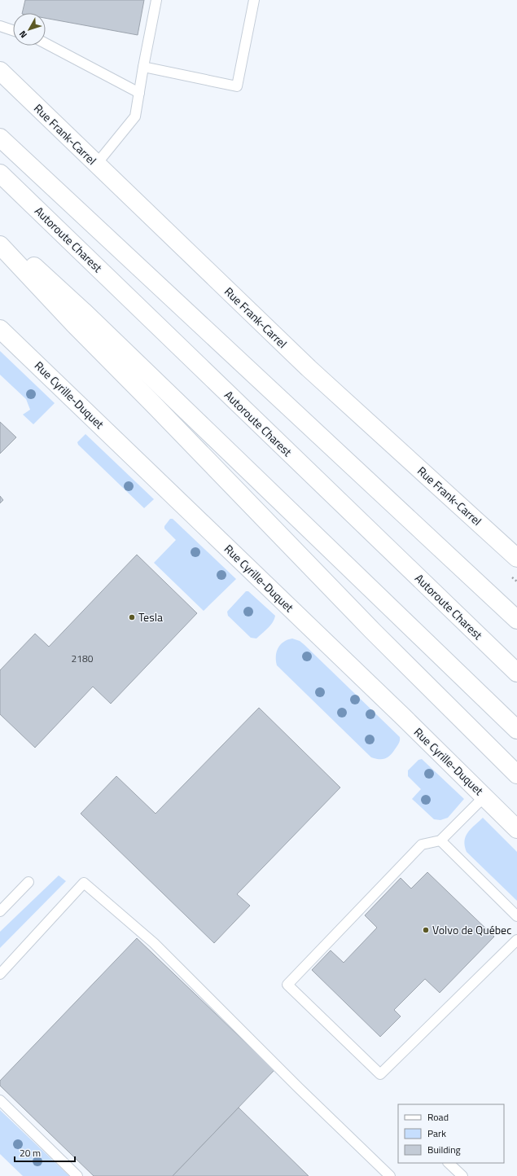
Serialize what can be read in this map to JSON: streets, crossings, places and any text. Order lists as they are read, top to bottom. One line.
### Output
{"streets":{"main road":["Rue Frank-Carrel","Autoroute Charest","Rue Cyrille-Duquet"]},"places":["Tesla","Volvo de Québec"],"house_numbers":["2180"],"legend":["Road","Park","Building"],"scale_bar":"20 m","north":"bottom left"}
